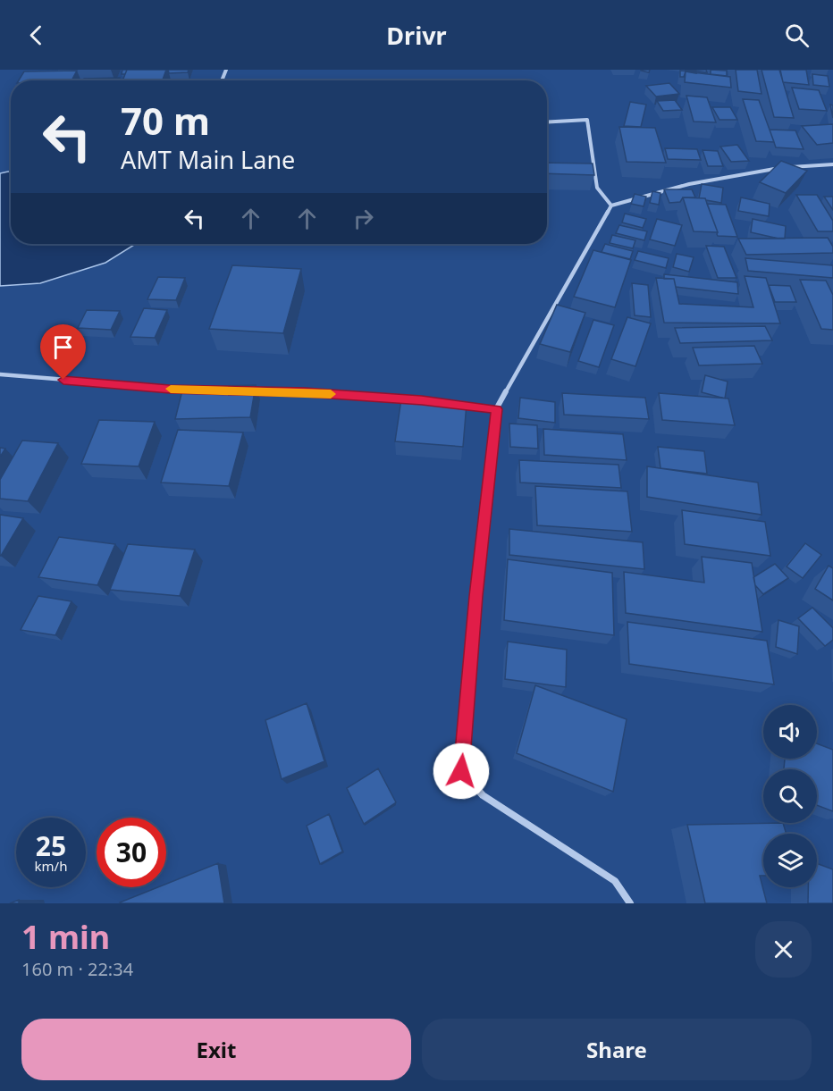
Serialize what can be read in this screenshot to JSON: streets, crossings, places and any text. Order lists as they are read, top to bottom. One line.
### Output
{"page":{"header":"Drivr","turn":["70 m","AMT Main Lane"],"speed":"25 km/h","limit":"30","heading":["1 min","160 m · 22:34"],"buttons":["Exit","Share"]}}
